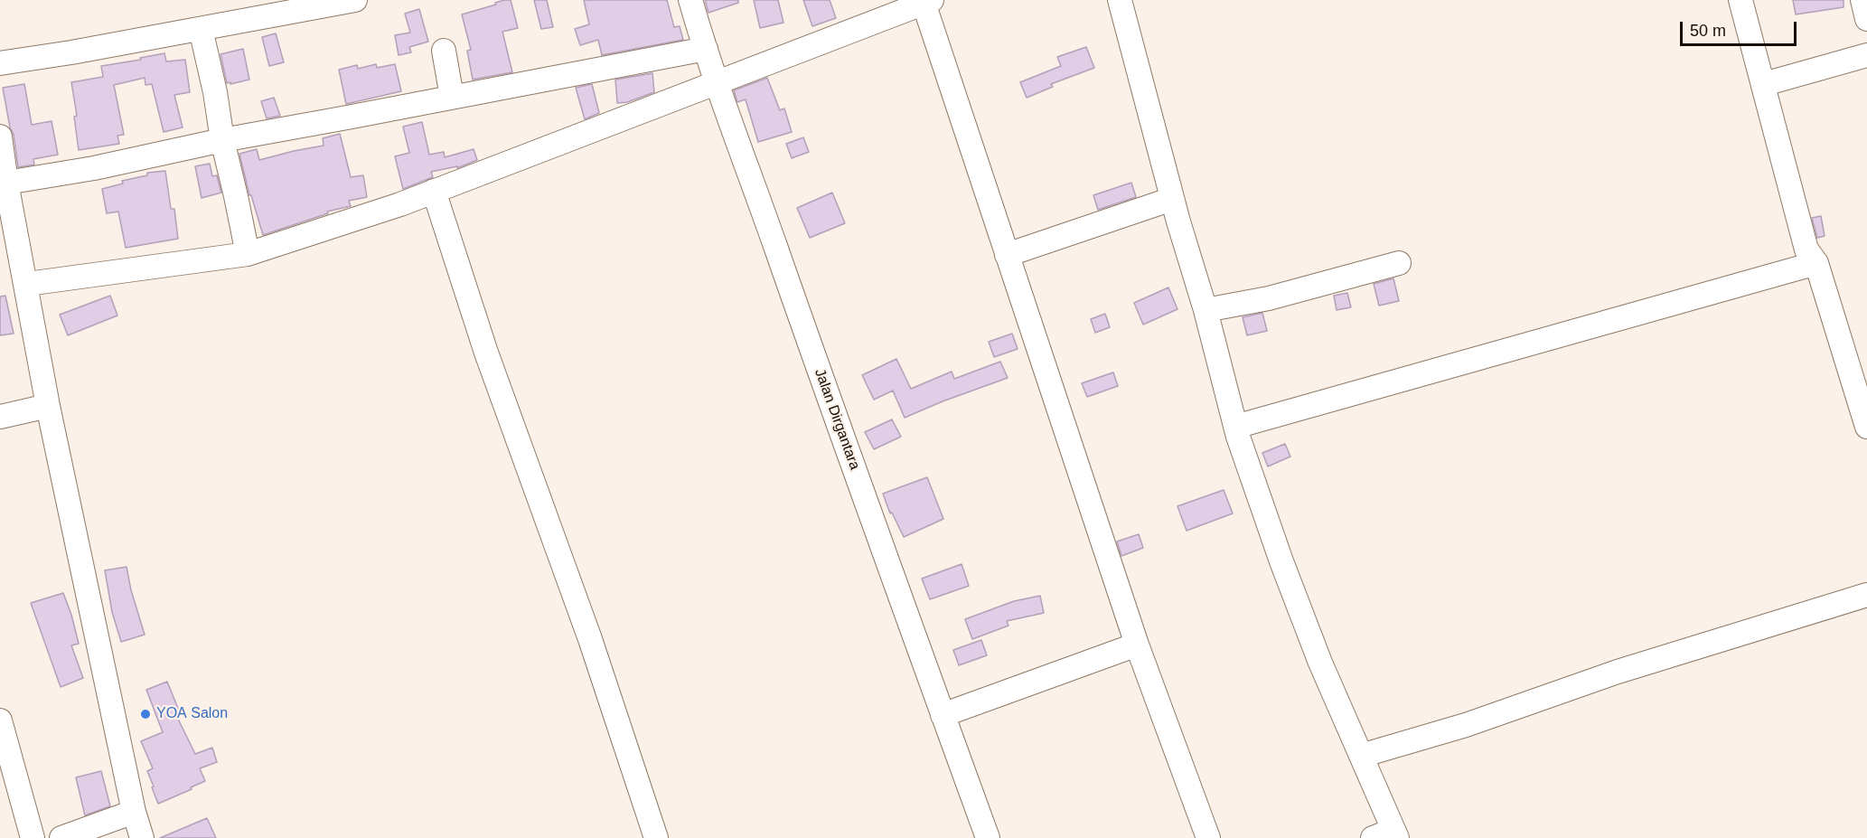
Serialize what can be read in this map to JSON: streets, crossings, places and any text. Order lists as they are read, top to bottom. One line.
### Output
{"streets":{"street":["Jalan Dirgantara"]},"places":["YOA Salon"],"scale_bar":"50 m"}
